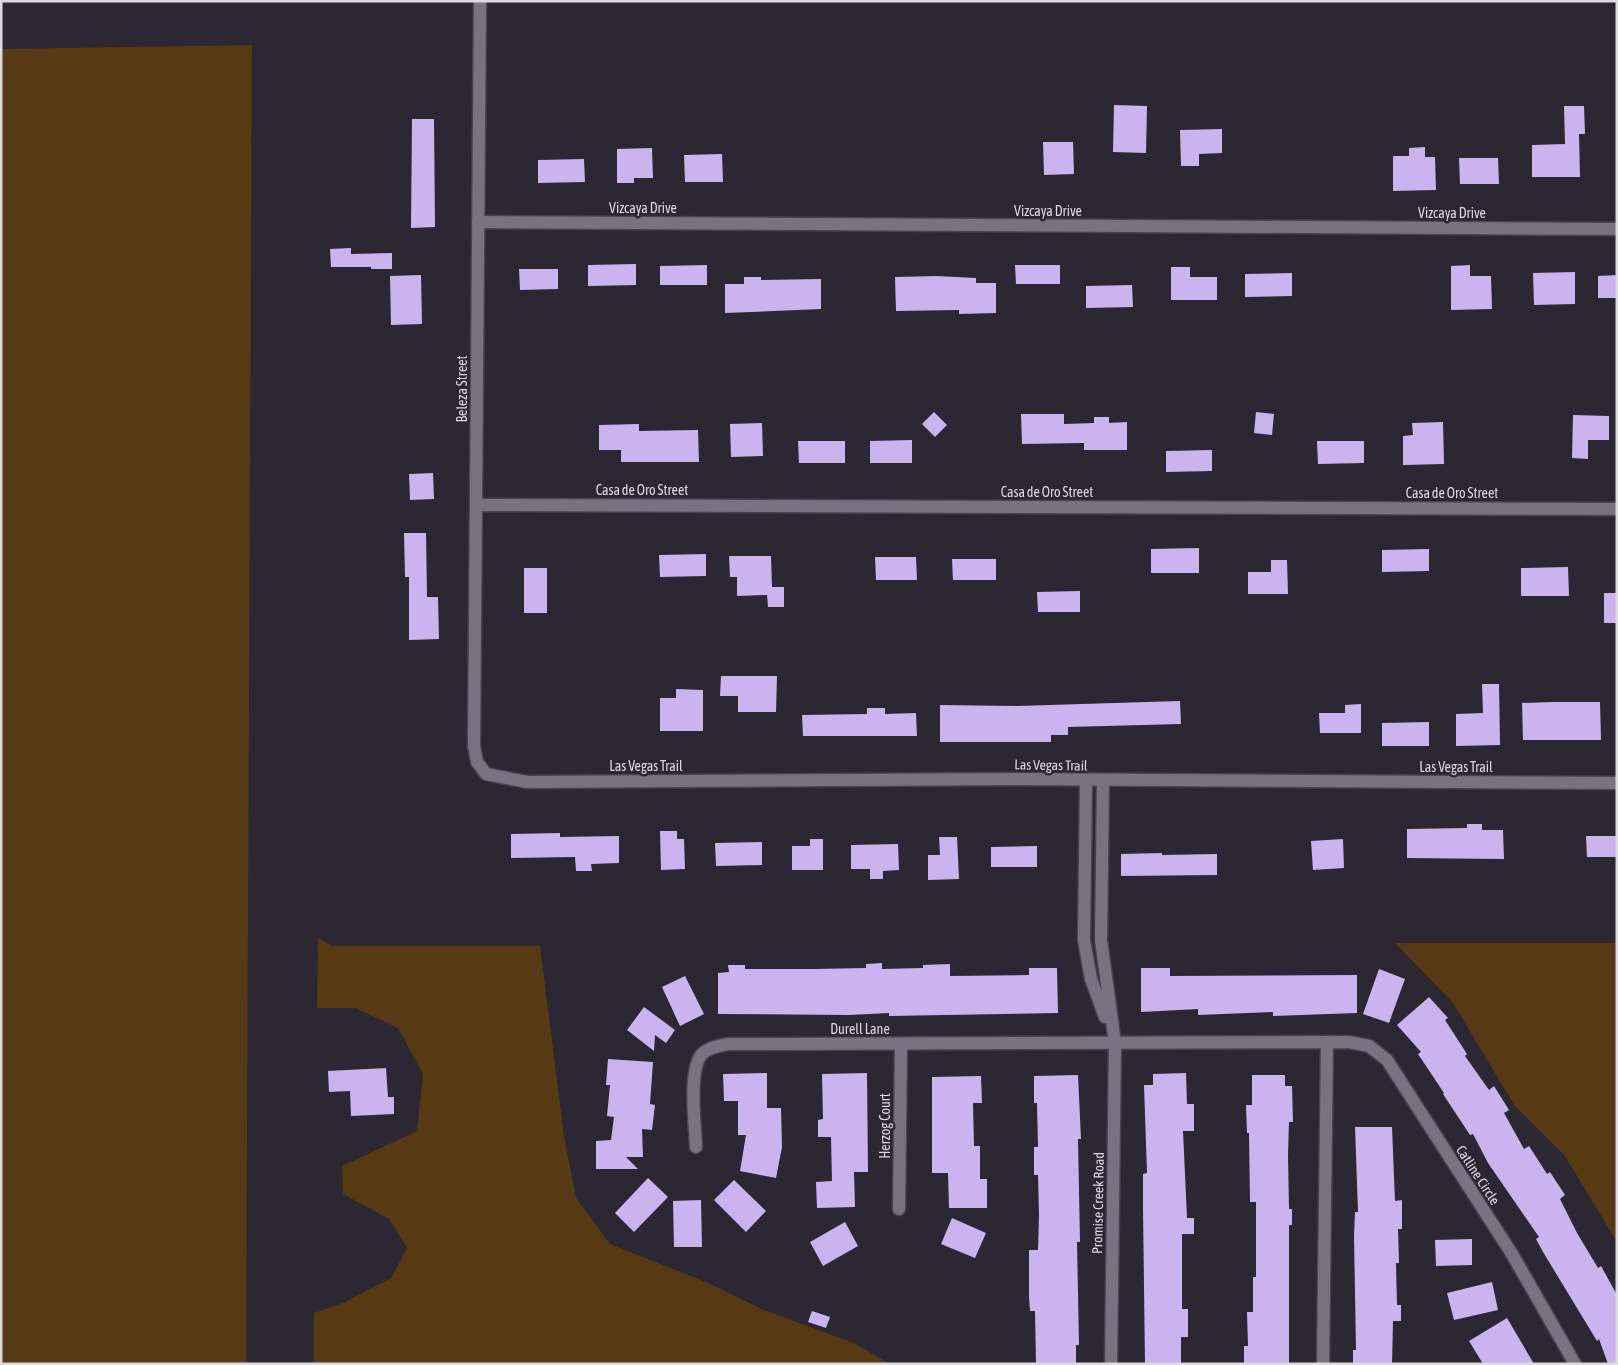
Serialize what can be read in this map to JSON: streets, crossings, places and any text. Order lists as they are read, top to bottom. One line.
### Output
{"streets":{"street":["Vizcaya Drive","Beleza Street","Casa de Oro Street","Las Vegas Trail","Durell Lane","Herzog Court","Catline Circle","Promise Creek Road"]},"crossings":[["Vizcaya Drive","Beleza Street"],["Beleza Street","Casa de Oro Street"],["Beleza Street","Las Vegas Trail"],["Las Vegas Trail","Promise Creek Road"],["Durell Lane","Herzog Court"],["Durell Lane","Catline Circle"],["Durell Lane","Promise Creek Road"],["Catline Circle","Promise Creek Road"]]}
